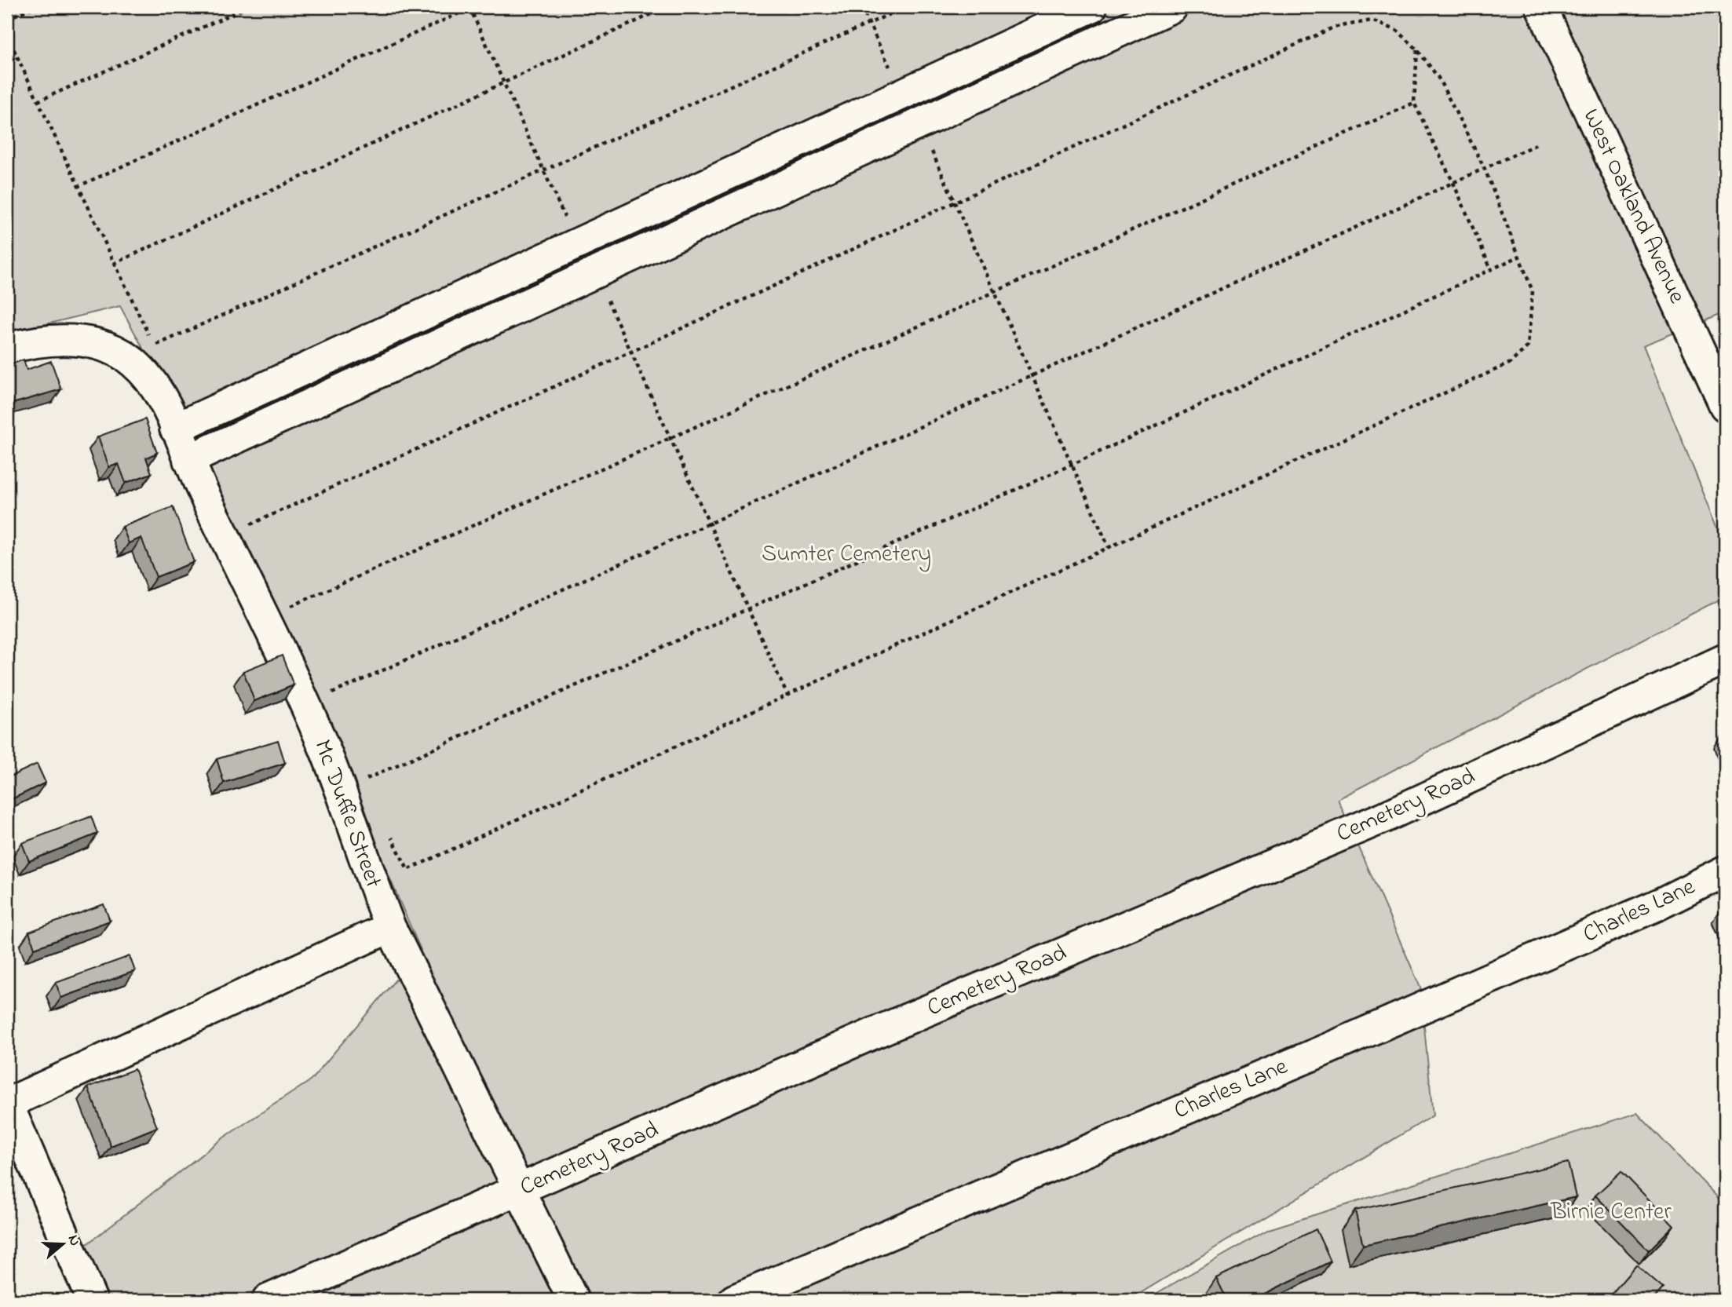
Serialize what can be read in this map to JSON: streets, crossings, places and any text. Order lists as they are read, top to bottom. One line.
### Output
{"streets":{"street":["West Oakland Avenue","Cemetery Road","Mc Duffie Street","Charles Lane"]},"crossings":[["Cemetery Road","Mc Duffie Street"]],"parks":["Sumter Cemetery","Birnie Center"],"north":"right"}
